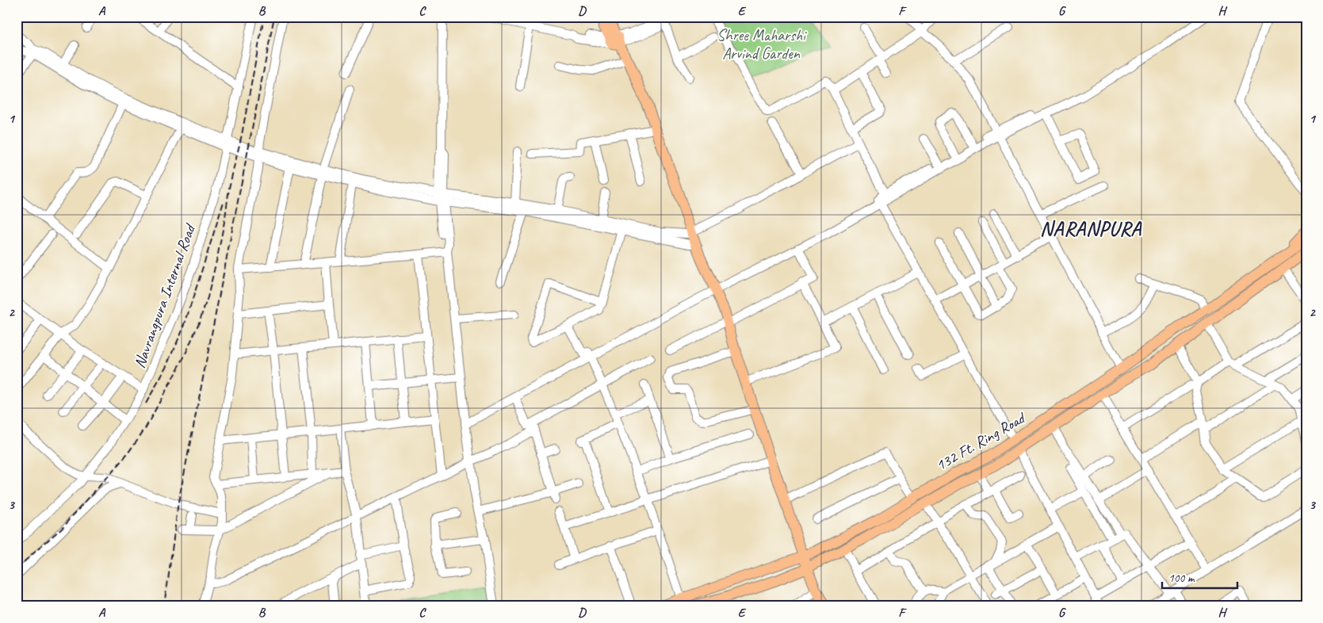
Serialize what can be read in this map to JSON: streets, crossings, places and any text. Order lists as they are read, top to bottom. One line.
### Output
{"streets":{"main road":["132 Ft. Ring Road"],"street":["Navrangpura Internal Road"]},"districts":["NARANPURA"],"parks":["Shree Maharshi Arvind Garden"],"scale_bar":"100 m","grid":{"columns":["A","B","C","D","E","F","G","H"],"rows":["1","2","3"]}}
